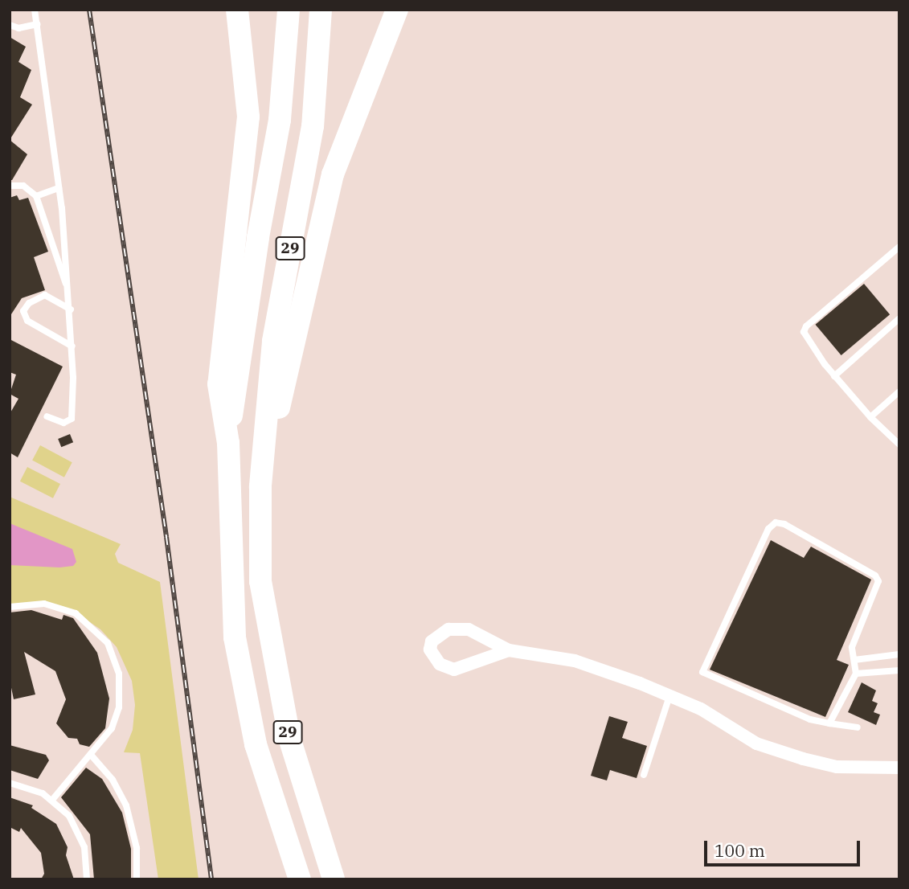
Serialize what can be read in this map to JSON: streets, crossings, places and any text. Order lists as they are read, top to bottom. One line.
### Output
{"streets":{"highway":["29"]},"scale_bar":"100 m"}
